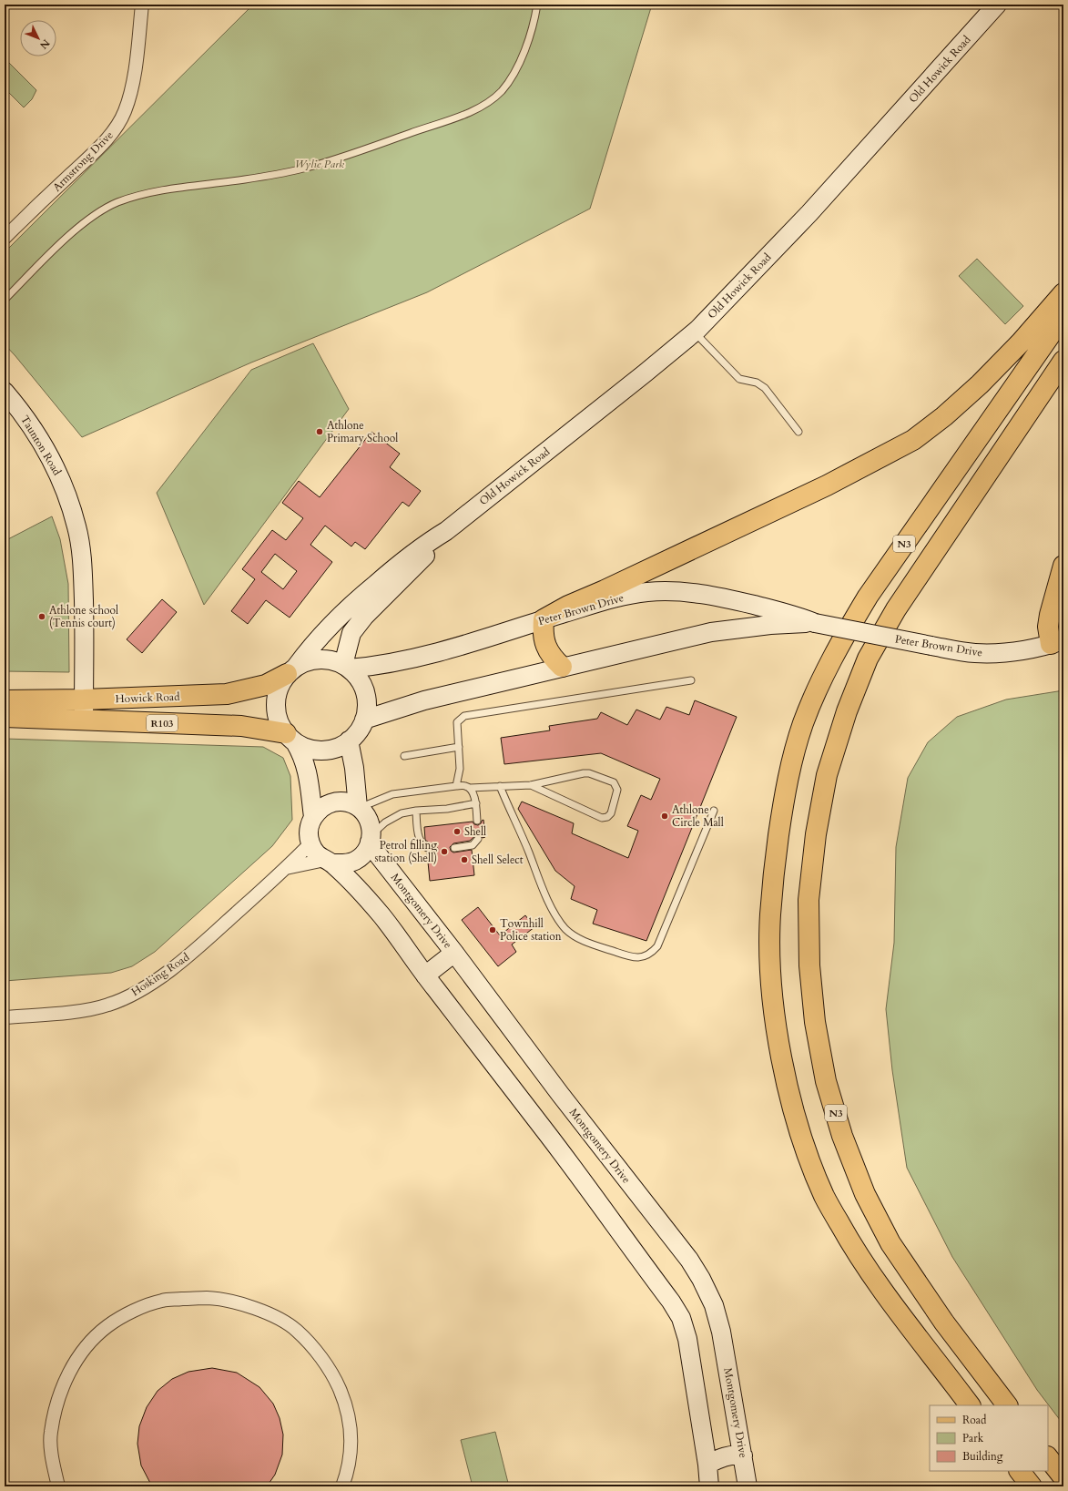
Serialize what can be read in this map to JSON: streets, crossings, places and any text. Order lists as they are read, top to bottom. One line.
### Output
{"streets":{"main road":["N3","Howick Road","R103"],"street":["Old Howick Road","Armstrong Drive","Taunton Road","Peter Brown Drive","Montgomery Drive","Hosking Road"]},"crossings":[["Old Howick Road","Peter Brown Drive"],["Old Howick Road","Howick Road"],["Old Howick Road","R103"],["Taunton Road","Howick Road"],["Peter Brown Drive","Howick Road"],["Peter Brown Drive","R103"],["Howick Road","R103"],["Montgomery Drive","Hosking Road"]],"parks":["Wylie Park"],"places":["Athlone Primary School","Athlone school (Tennis court)","Athlone Circle Mall","Shell","Petrol filling station (Shell)","Shell Select","Townhill Police station"],"legend":["Road","Park","Building"],"north":"bottom right"}
